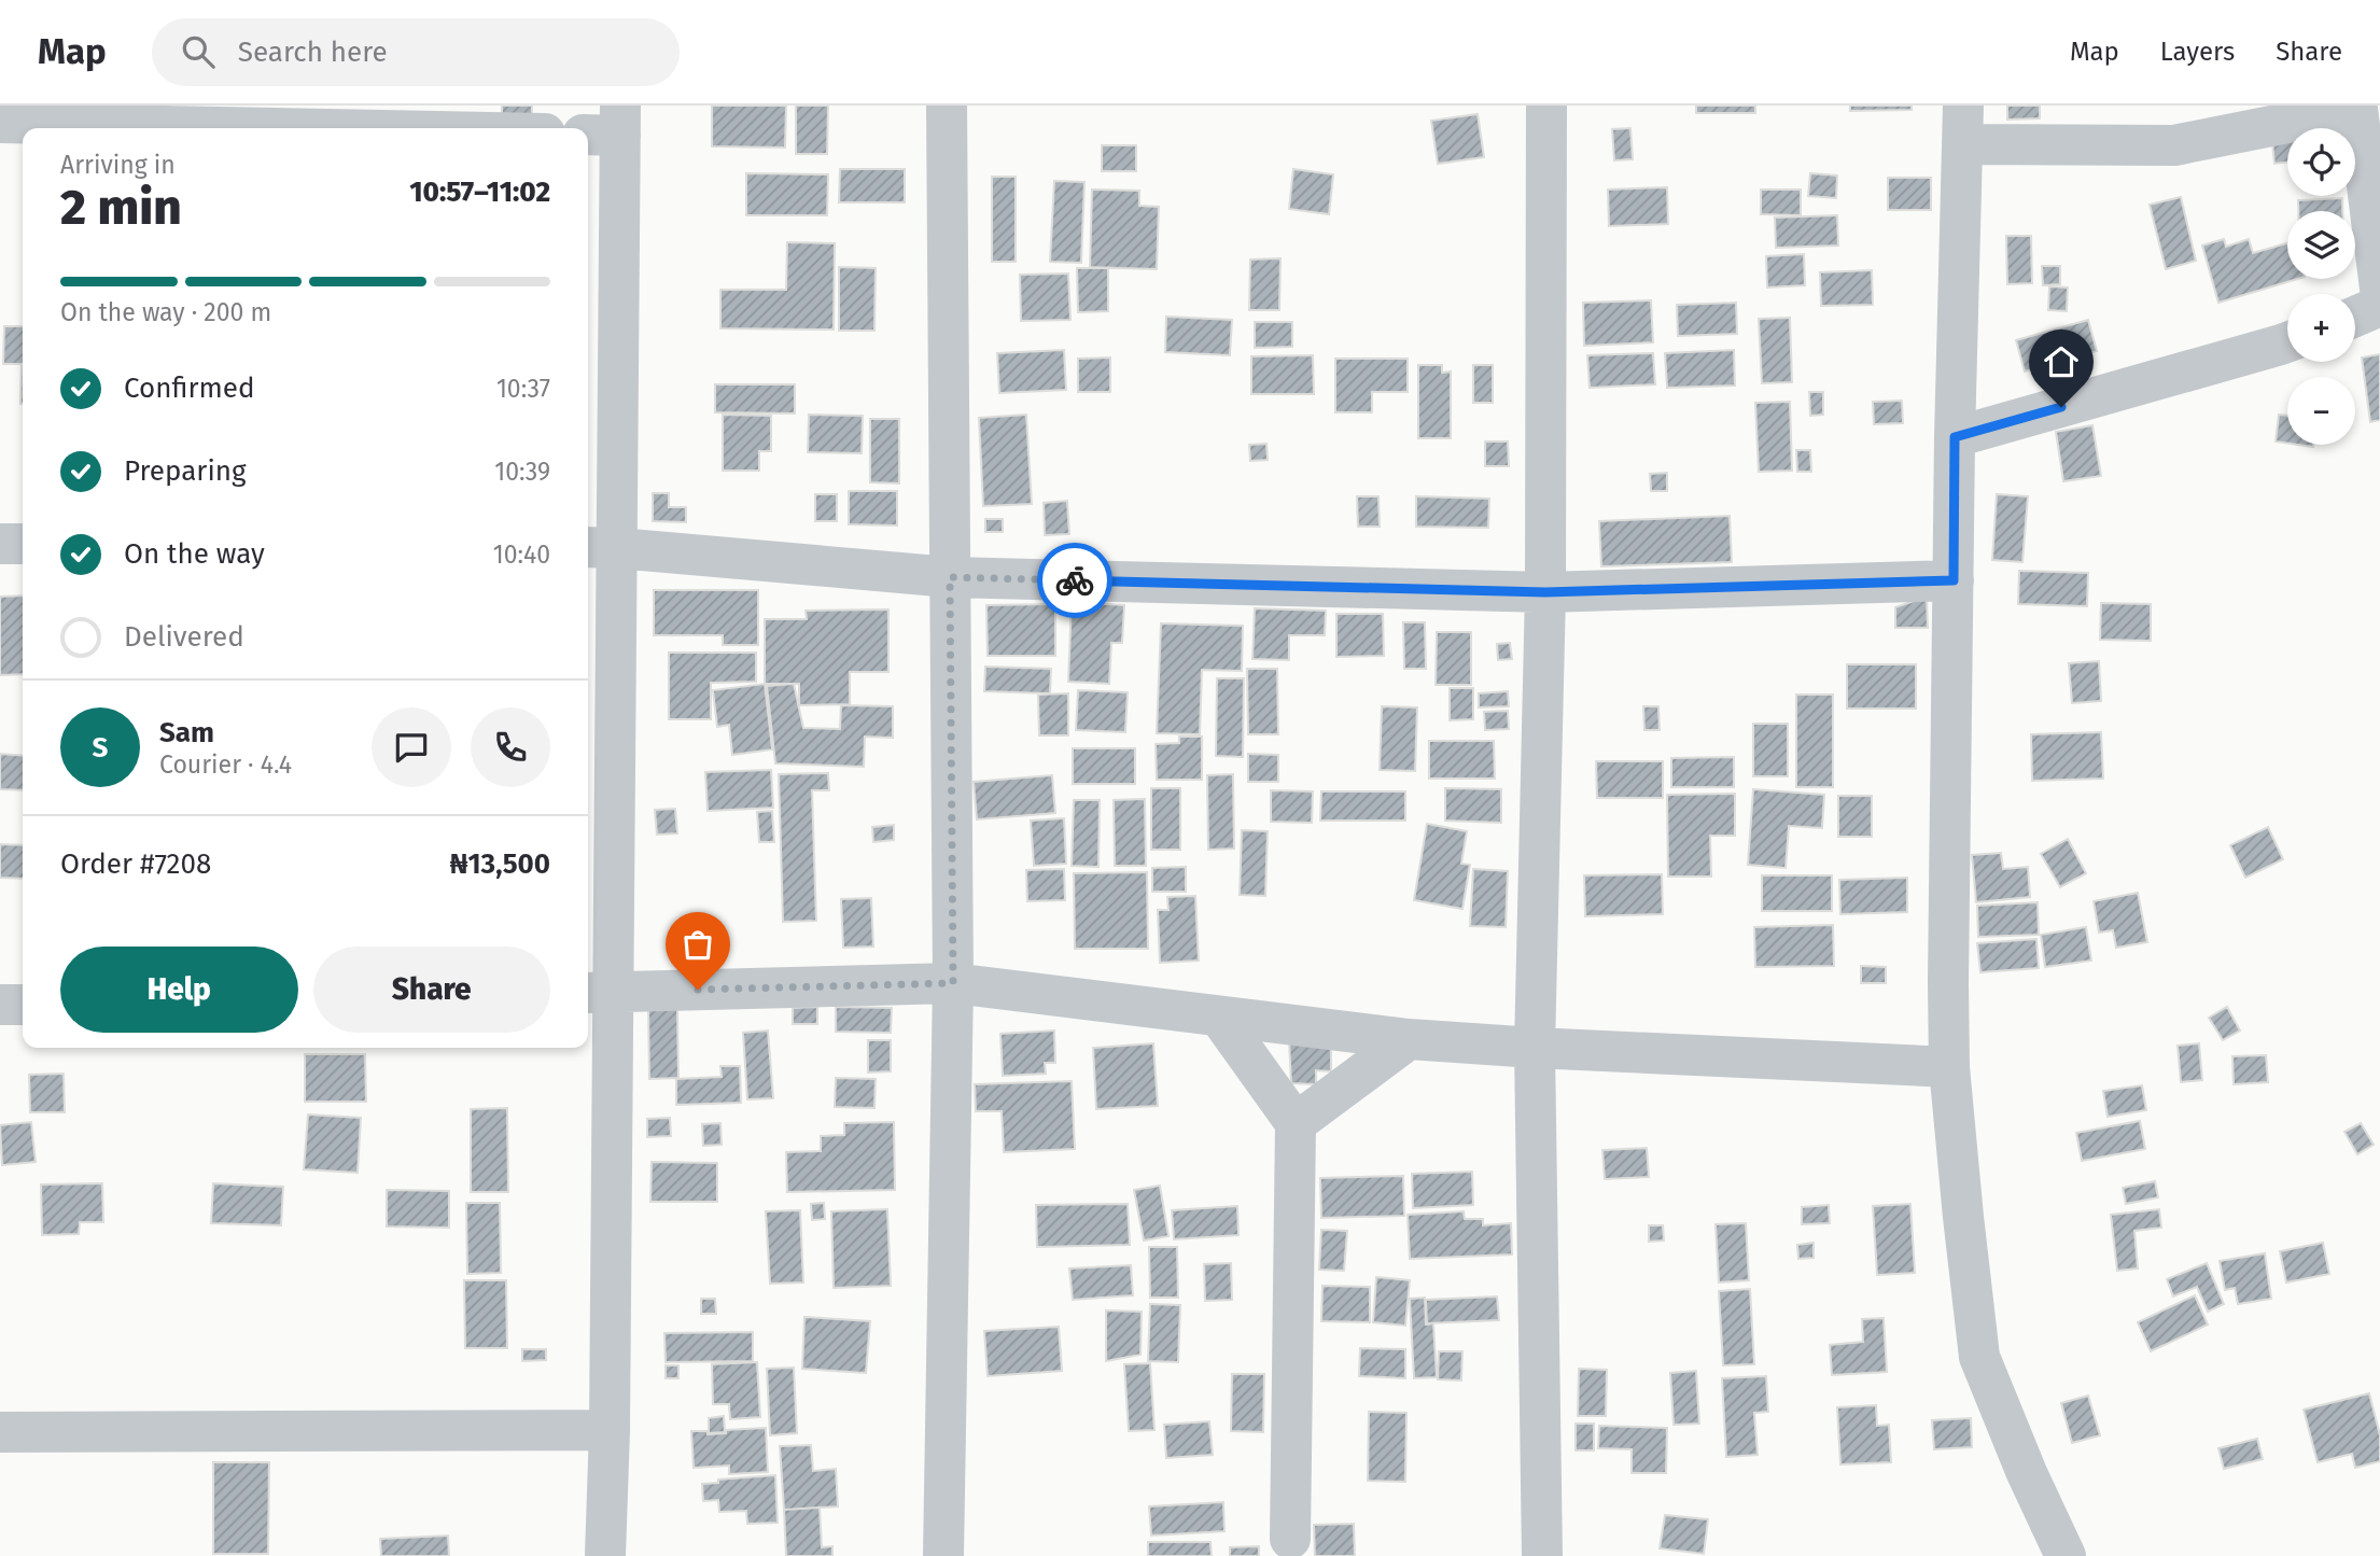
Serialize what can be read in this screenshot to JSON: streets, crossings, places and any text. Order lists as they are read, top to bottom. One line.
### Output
{"page":{"header":"Map","search":"Search here","nav":["Map","Layers","Share"],"map_buttons":["+","−"],"heading":["2 min","Arriving in","10:57–11:02"],"panel":["Sam","Courier · 4.4","Order #7208","₦13,500"],"bar":"On the way · 200 m","list":[["Confirmed","10:37"],["Preparing","10:39"],["On the way","10:40"],"Delivered"],"round":"S","buttons":["Help","Share"]}}
